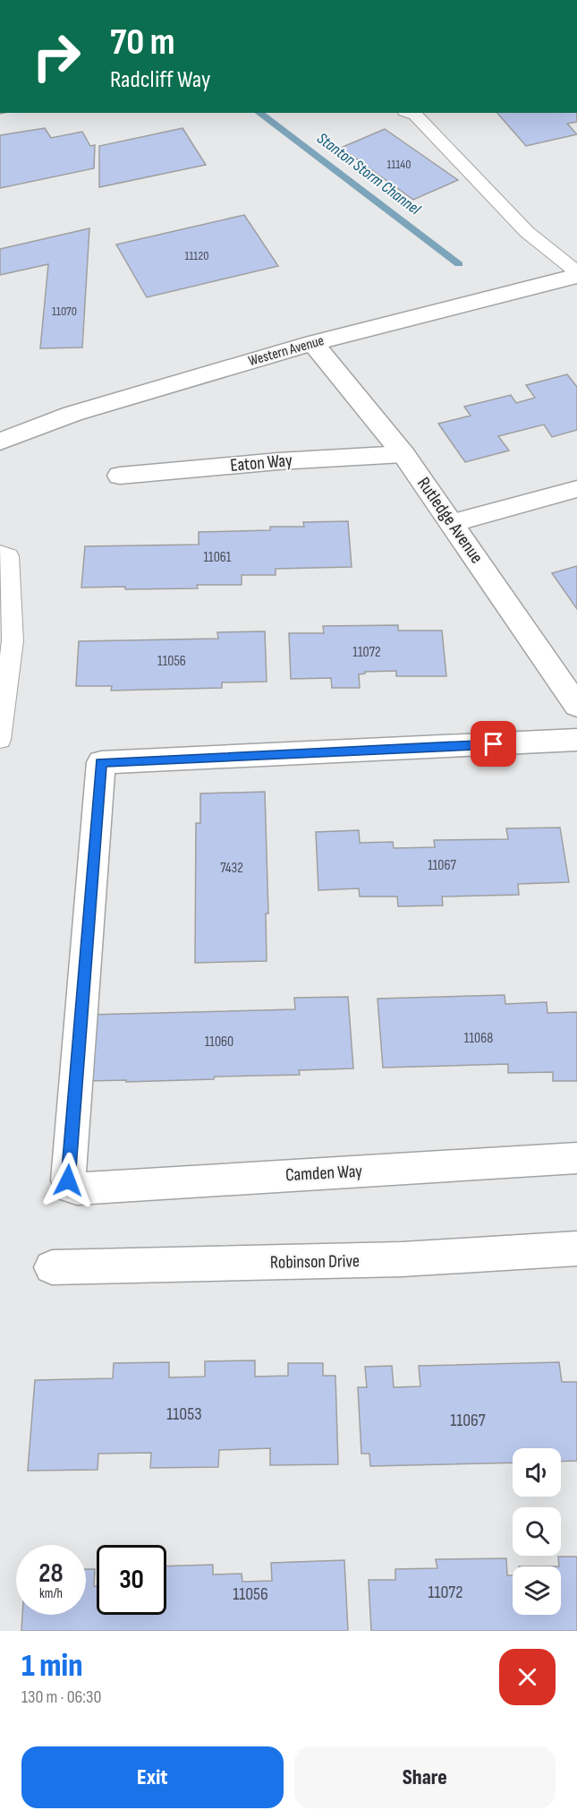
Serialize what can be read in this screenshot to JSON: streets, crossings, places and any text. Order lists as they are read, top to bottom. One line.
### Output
{"streets":{"street":["Western Avenue","Eaton Way","Rutledge Avenue","Camden Way","Robinson Drive"]},"crossings":[["Western Avenue","Rutledge Avenue"],["Eaton Way","Rutledge Avenue"]],"water":["Stanton Storm Channel"],"house_numbers":["11140","11120","11070","11061","11072","11056","11067","7432","11068","11060","11053","11067","11072","11056"],"page":{"turn":["70 m","Radcliff Way"],"speed":"28 km/h","limit":"30","heading":["1 min","130 m · 06:30"],"buttons":["Exit","Share"]}}
